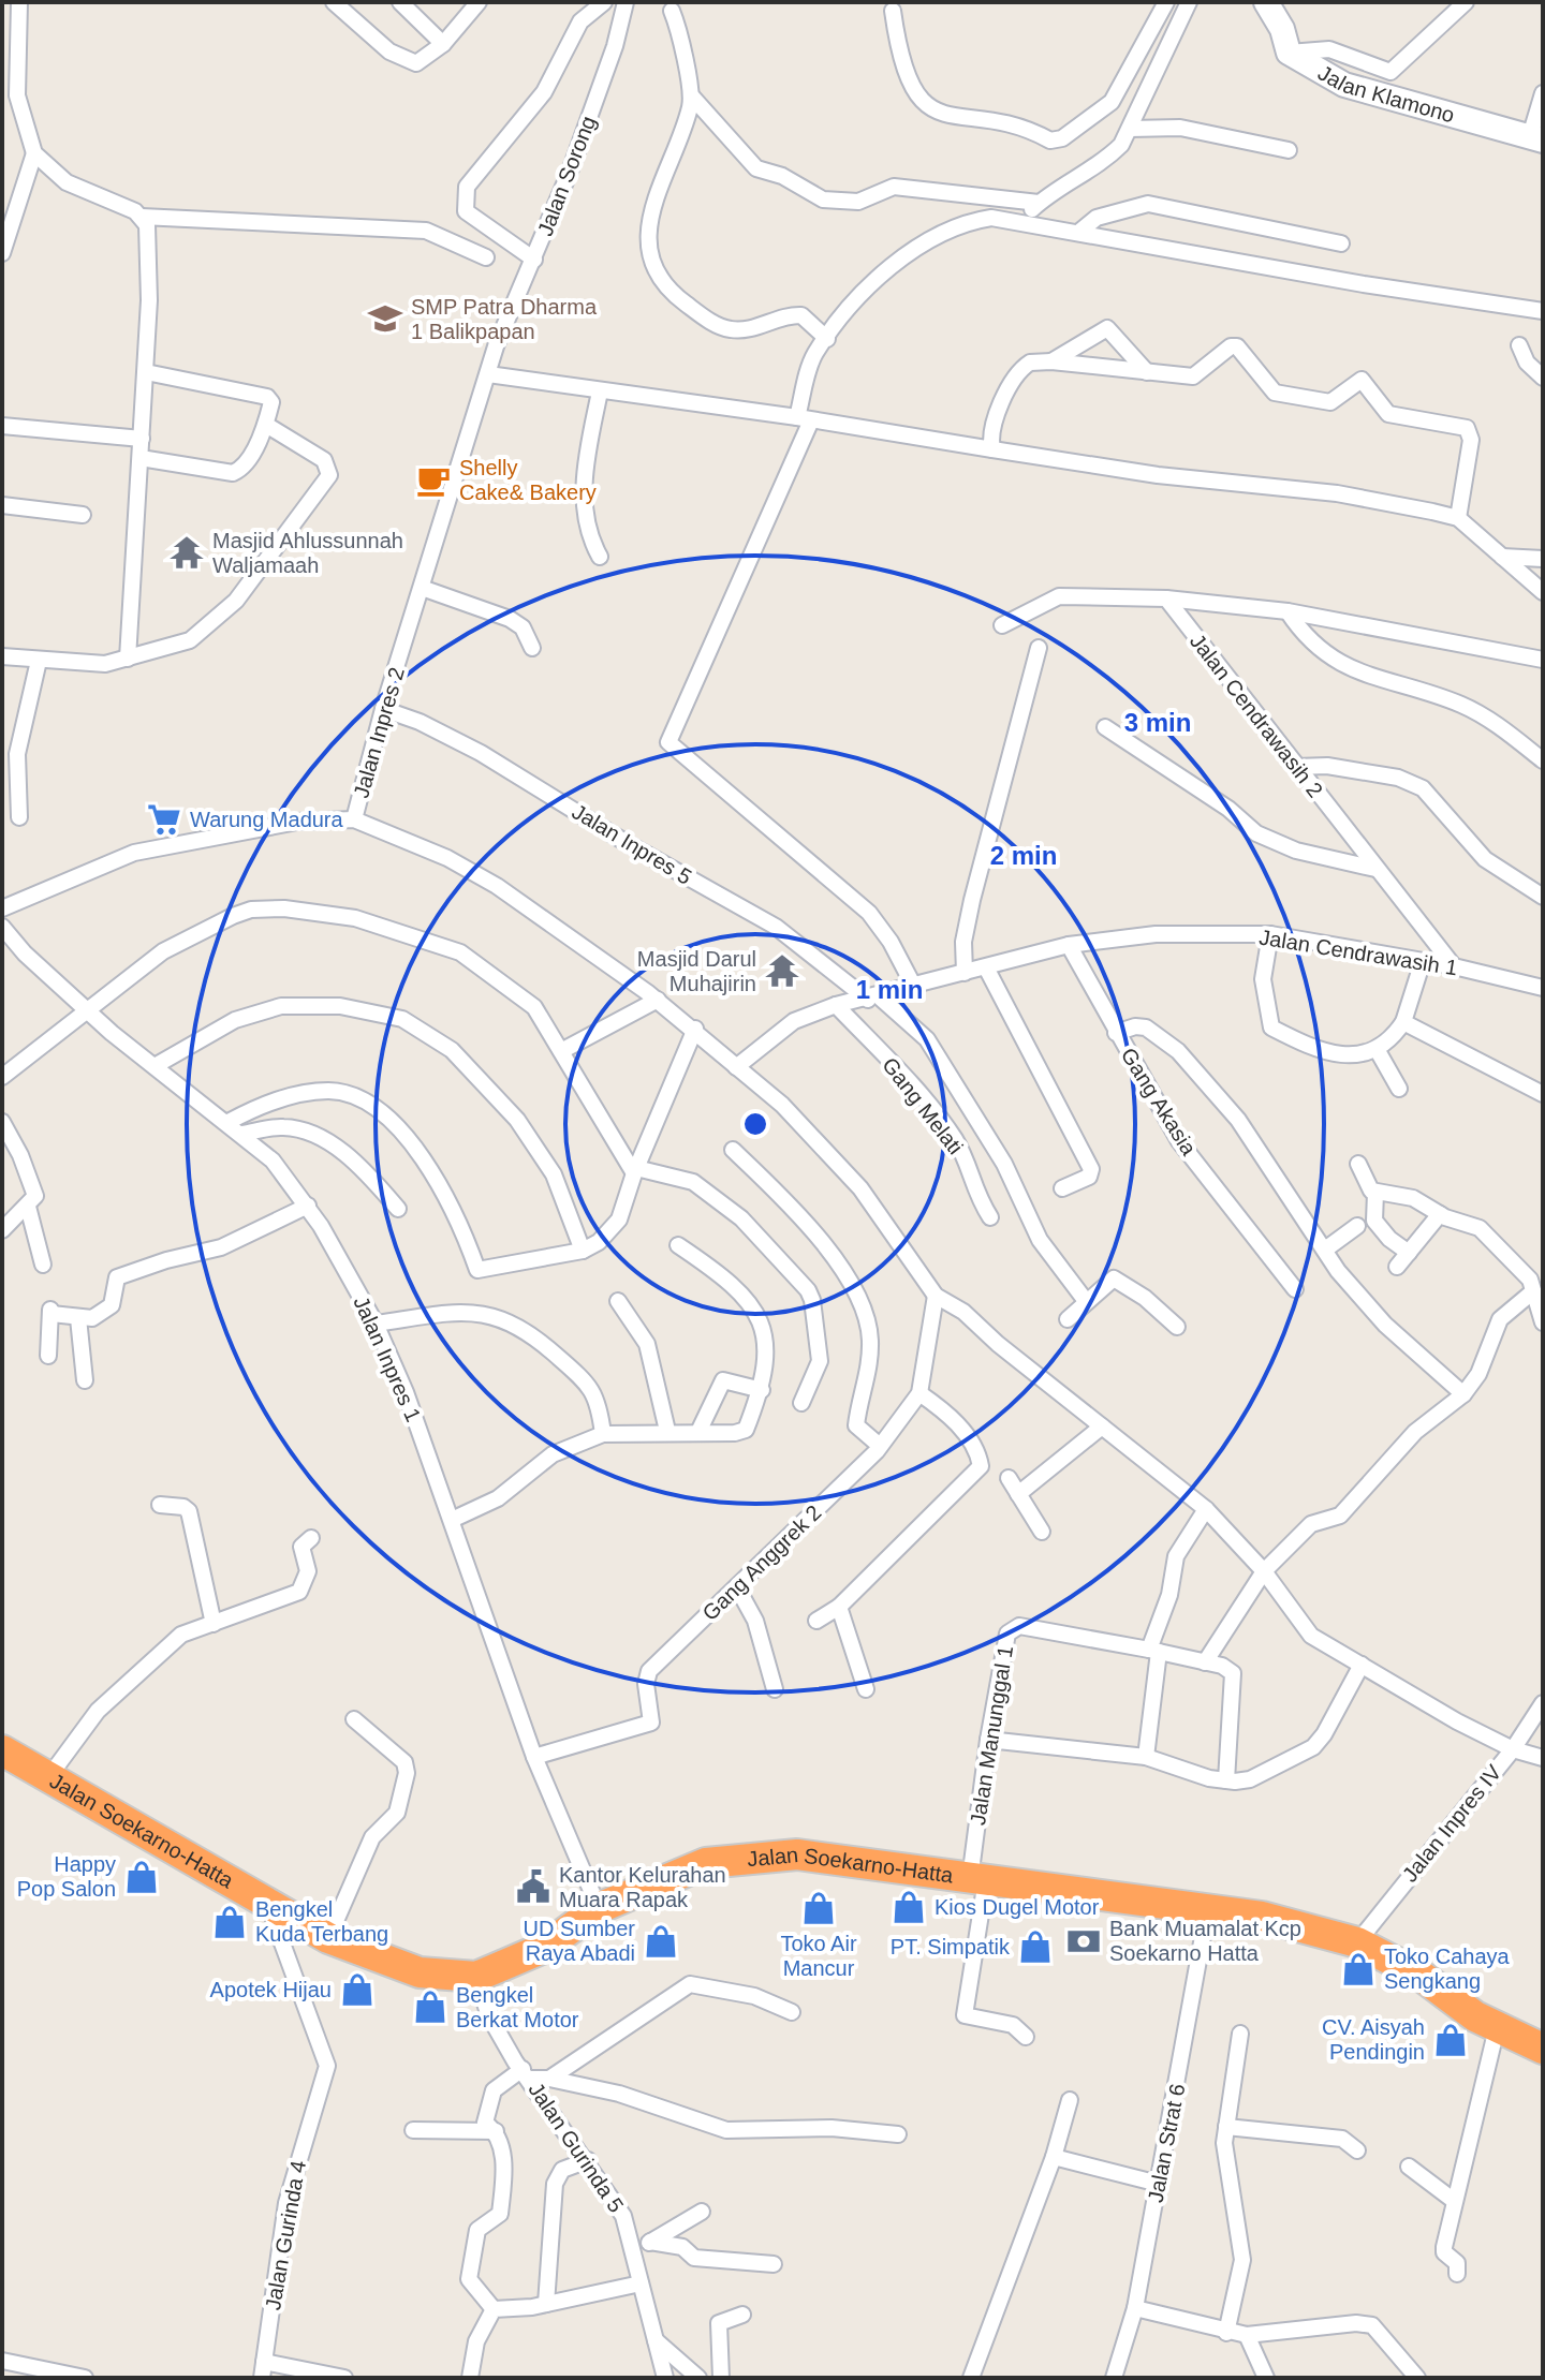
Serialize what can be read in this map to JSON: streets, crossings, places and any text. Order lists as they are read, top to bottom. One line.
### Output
{"streets":{"highway":["Jalan Soekarno-Hatta"],"main road":["Jalan Klamono"],"street":["Jalan Sorong","Jalan Cendrawasih 2","Jalan Inpres 2","Jalan Inpres 5","Jalan Cendrawasih 1","Gang Akasia","Gang Melati","Jalan Inpres 1","Gang Anggrek 2","Jalan Manunggal 1","Jalan Inpres IV","Jalan Strat 6","Jalan Gurinda 5","Jalan Gurinda 4"]},"crossings":[["Jalan Sorong","Jalan Inpres 2"],["Jalan Cendrawasih 2","Jalan Cendrawasih 1"],["Jalan Inpres 2","Jalan Inpres 5"],["Jalan Inpres 5","Jalan Cendrawasih 1"],["Jalan Cendrawasih 1","Gang Akasia"],["Jalan Cendrawasih 1","Gang Melati"],["Jalan Inpres 1","Gang Anggrek 2"],["Jalan Inpres 1","Jalan Soekarno-Hatta"],["Jalan Manunggal 1","Jalan Soekarno-Hatta"],["Jalan Inpres IV","Jalan Soekarno-Hatta"],["Jalan Soekarno-Hatta","Jalan Strat 6"],["Jalan Soekarno-Hatta","Jalan Gurinda 5"],["Jalan Soekarno-Hatta","Jalan Gurinda 4"]],"places":{"school or university":["SMP Patra Dharma 1 Balikpapan"],"cafe":["Shelly Cake& Bakery"],"temple":["Masjid Ahlussunnah Waljamaah","Masjid Darul Muhajirin"],"supermarket":["Warung Madura"],"shop":["Happy Pop Salon","Kios Dugel Motor","Toko Air Mancur","Bengkel Kuda Terbang","UD Sumber Raya Abadi","PT. Simpatik","Toko Cahaya Sengkang","Apotek Hijau","Bengkel Berkat Motor","CV. Aisyah Pendingin"],"public building":["Kantor Kelurahan Muara Rapak"],"bank":["Bank Muamalat Kcp Soekarno Hatta"]},"rings":["3 min","2 min","1 min"]}
